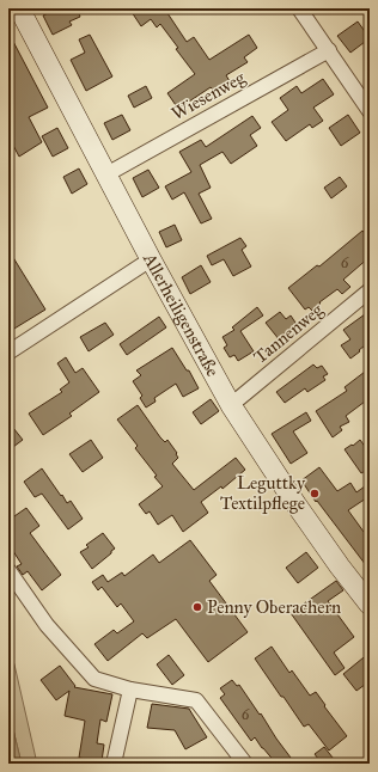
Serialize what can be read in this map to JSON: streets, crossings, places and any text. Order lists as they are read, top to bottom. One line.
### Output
{"streets":{"street":["Wiesenweg","Allerheiligenstraße","Tannenweg"]},"crossings":[["Wiesenweg","Allerheiligenstraße"],["Allerheiligenstraße","Tannenweg"]],"places":["Leguttky Textilpflege","Penny Oberachern"],"house_numbers":["6","6"]}
